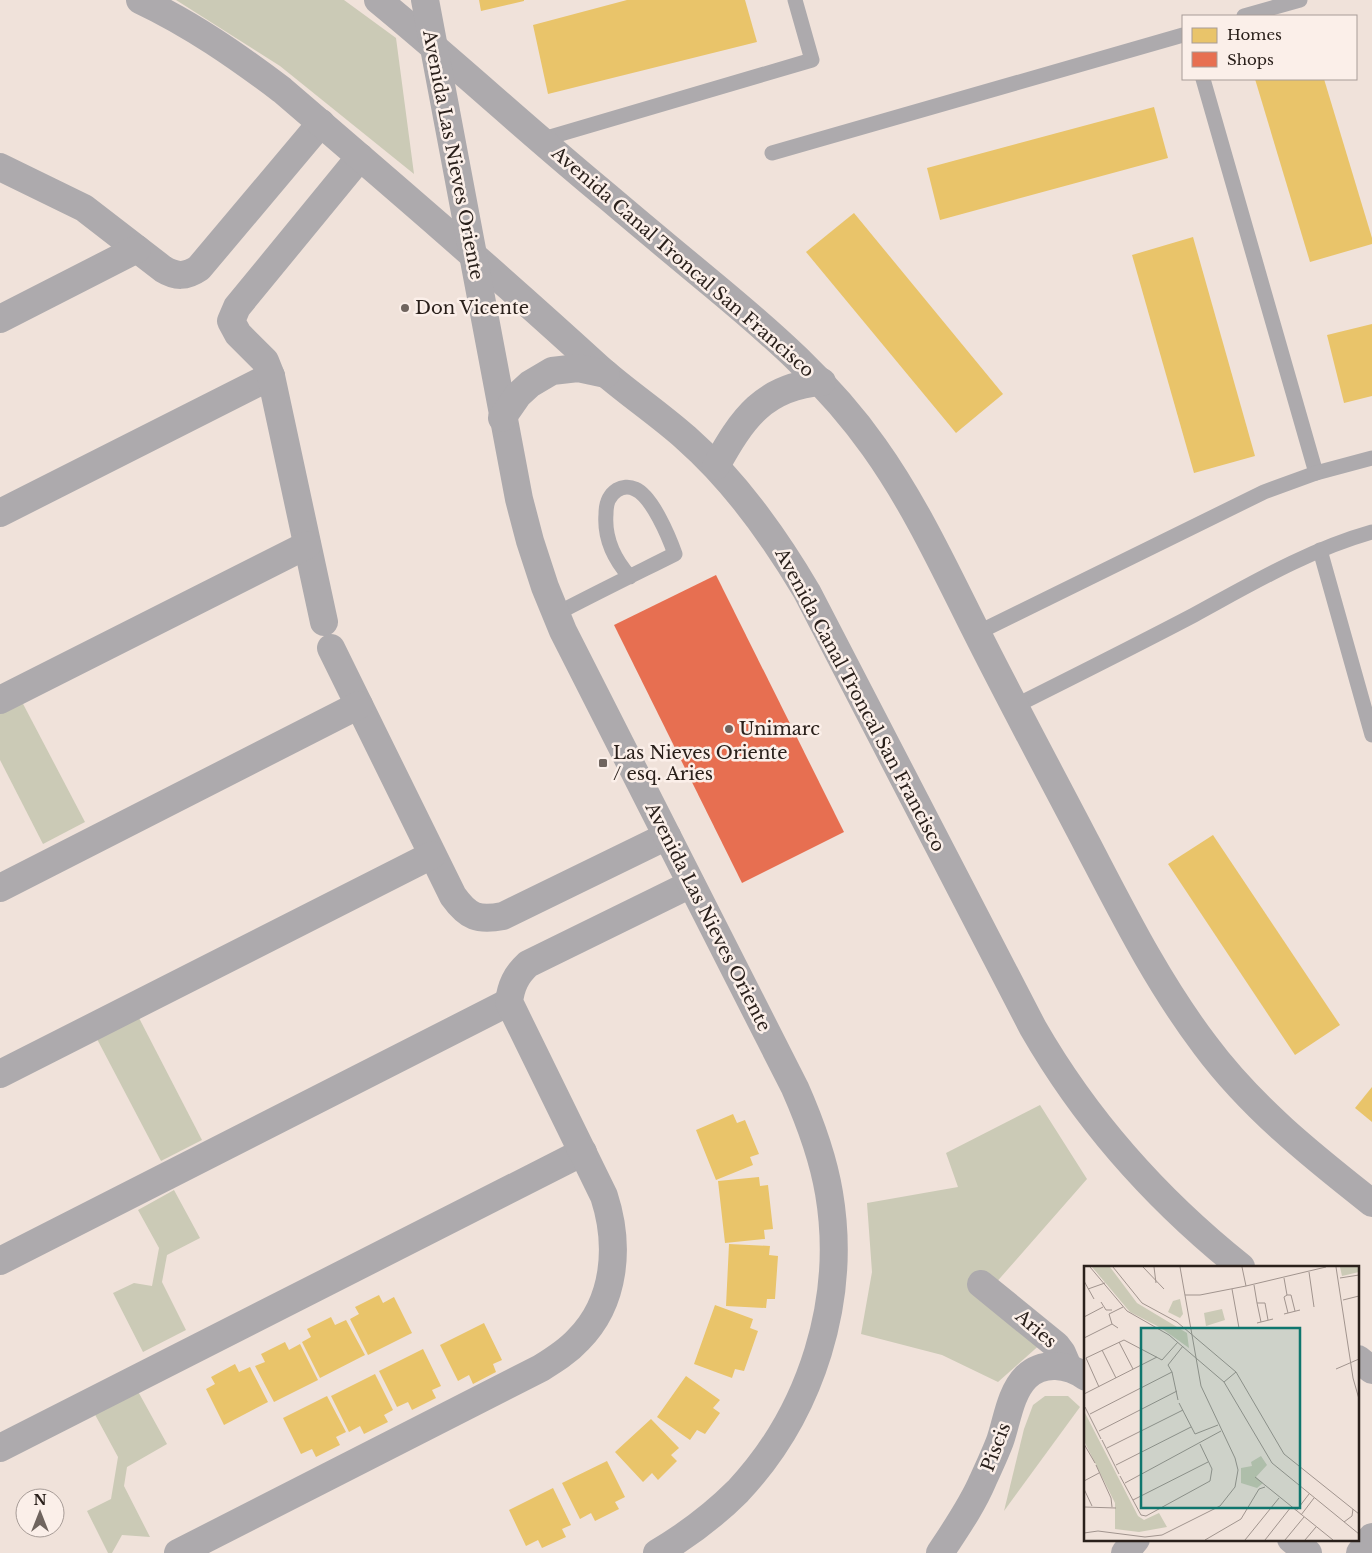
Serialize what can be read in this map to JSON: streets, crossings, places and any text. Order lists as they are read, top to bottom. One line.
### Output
{"streets":{"street":["Avenida Las Nieves Oriente","Avenida Canal Troncal San Francisco","Aries","Piscis"]},"crossings":[["Avenida Las Nieves Oriente","Avenida Canal Troncal San Francisco"],["Aries","Piscis"]],"places":{"other":["Don Vicente","Unimarc"],"transit":["Las Nieves Oriente / esq. Aries"]},"legend":["Homes","Shops"],"north":"top"}
